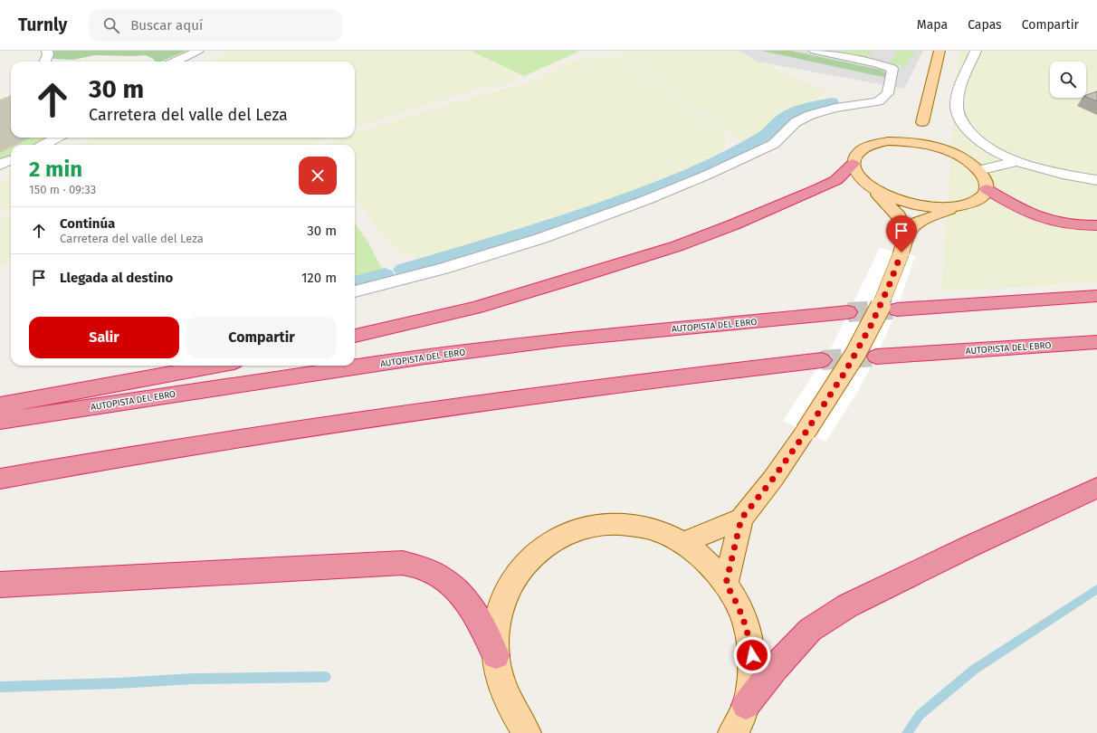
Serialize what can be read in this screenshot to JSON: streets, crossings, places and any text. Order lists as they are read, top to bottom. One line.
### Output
{"streets":{"highway":["AUTOPISTA DEL EBRO"]},"page":{"header":"Turnly","search":"Buscar aquí","nav":["Mapa","Capas","Compartir"],"turn":["30 m","Carretera del valle del Leza"],"heading":["2 min","150 m · 09:33"],"list":[{"name":"Continúa","note":"Carretera del valle del Leza","value":"30 m"},{"name":"Llegada al destino","value":"120 m"}],"buttons":["Salir","Compartir"]}}
